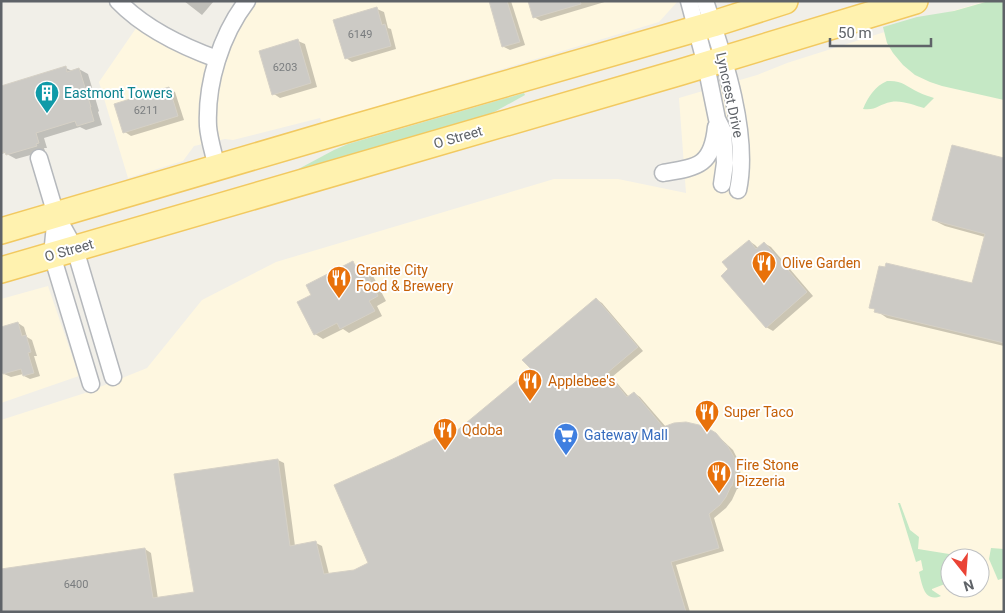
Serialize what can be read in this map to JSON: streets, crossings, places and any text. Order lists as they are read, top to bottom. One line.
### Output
{"streets":{"main road":["O Street"],"street":["Lyncrest Drive"]},"crossings":[["Lyncrest Drive","O Street"]],"places":{"building":["Eastmont Towers"],"restaurant":["Olive Garden","Granite City Food & Brewery","Applebee's","Super Taco","Qdoba","Fire Stone Pizzeria"],"supermarket":["Gateway Mall"]},"house_numbers":["6149","6203","6211","6400"],"scale_bar":"50 m","north":"bottom"}
